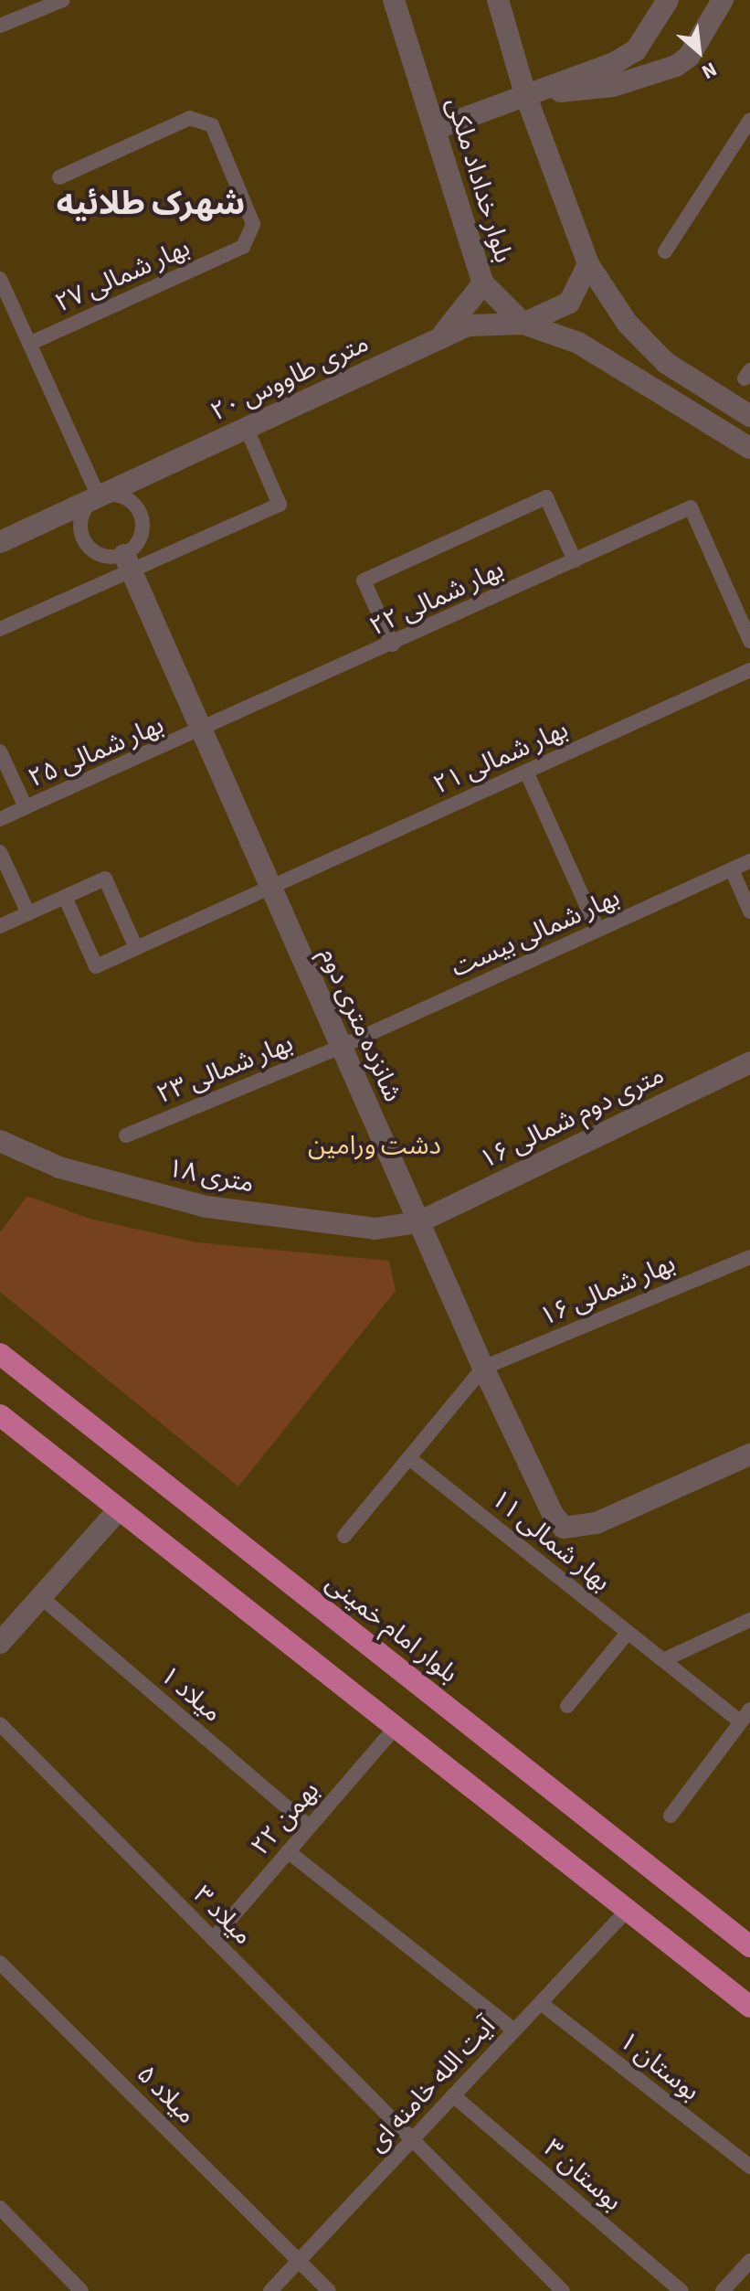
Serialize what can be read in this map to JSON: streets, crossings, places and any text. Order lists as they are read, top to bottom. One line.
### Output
{"streets":{"main road":["بلوار امام خمینی"],"street":["بلوار خداداد ملکی","بهار شمالی ۲۷","۲۰ متری طاووس","بهار شمالی ۲۲","بهار شمالی ۲۵","بهار شمالی ۲۱","بهار شمالی بیست","شانزده متری دوم","بهار شمالی ۲۳","۱۶ متری دوم شمالی","۱۸ متری","بهار شمالی ۱۶","بهار شمالی ۱۱","میلاد ۱","۲۲ بهمن","میلاد ۳","بوستان ۱","آیت الله خامنه ای","میلاد ۵","بوستان ۳"]},"crossings":[["بلوار خداداد ملکی","۲۰ متری طاووس"],["۲۰ متری طاووس","شانزده متری دوم"],["بهار شمالی ۲۲","بهار شمالی ۲۵"],["بهار شمالی ۲۲","شانزده متری دوم"],["بهار شمالی ۲۵","شانزده متری دوم"],["بهار شمالی ۲۱","شانزده متری دوم"],["بهار شمالی بیست","شانزده متری دوم"],["بهار شمالی بیست","بهار شمالی ۲۳"],["شانزده متری دوم","بهار شمالی ۲۳"],["شانزده متری دوم","۱۶ متری دوم شمالی"],["شانزده متری دوم","۱۸ متری"],["شانزده متری دوم","بهار شمالی ۱۶"],["۱۶ متری دوم شمالی","۱۸ متری"],["میلاد ۱","۲۲ بهمن"],["۲۲ بهمن","میلاد ۳"],["میلاد ۳","آیت الله خامنه ای"],["بوستان ۱","آیت الله خامنه ای"],["آیت الله خامنه ای","میلاد ۵"],["آیت الله خامنه ای","بوستان ۳"]],"districts":["شهرک طلائیه"],"parks":["دشت ورامین"],"north":"bottom right"}
